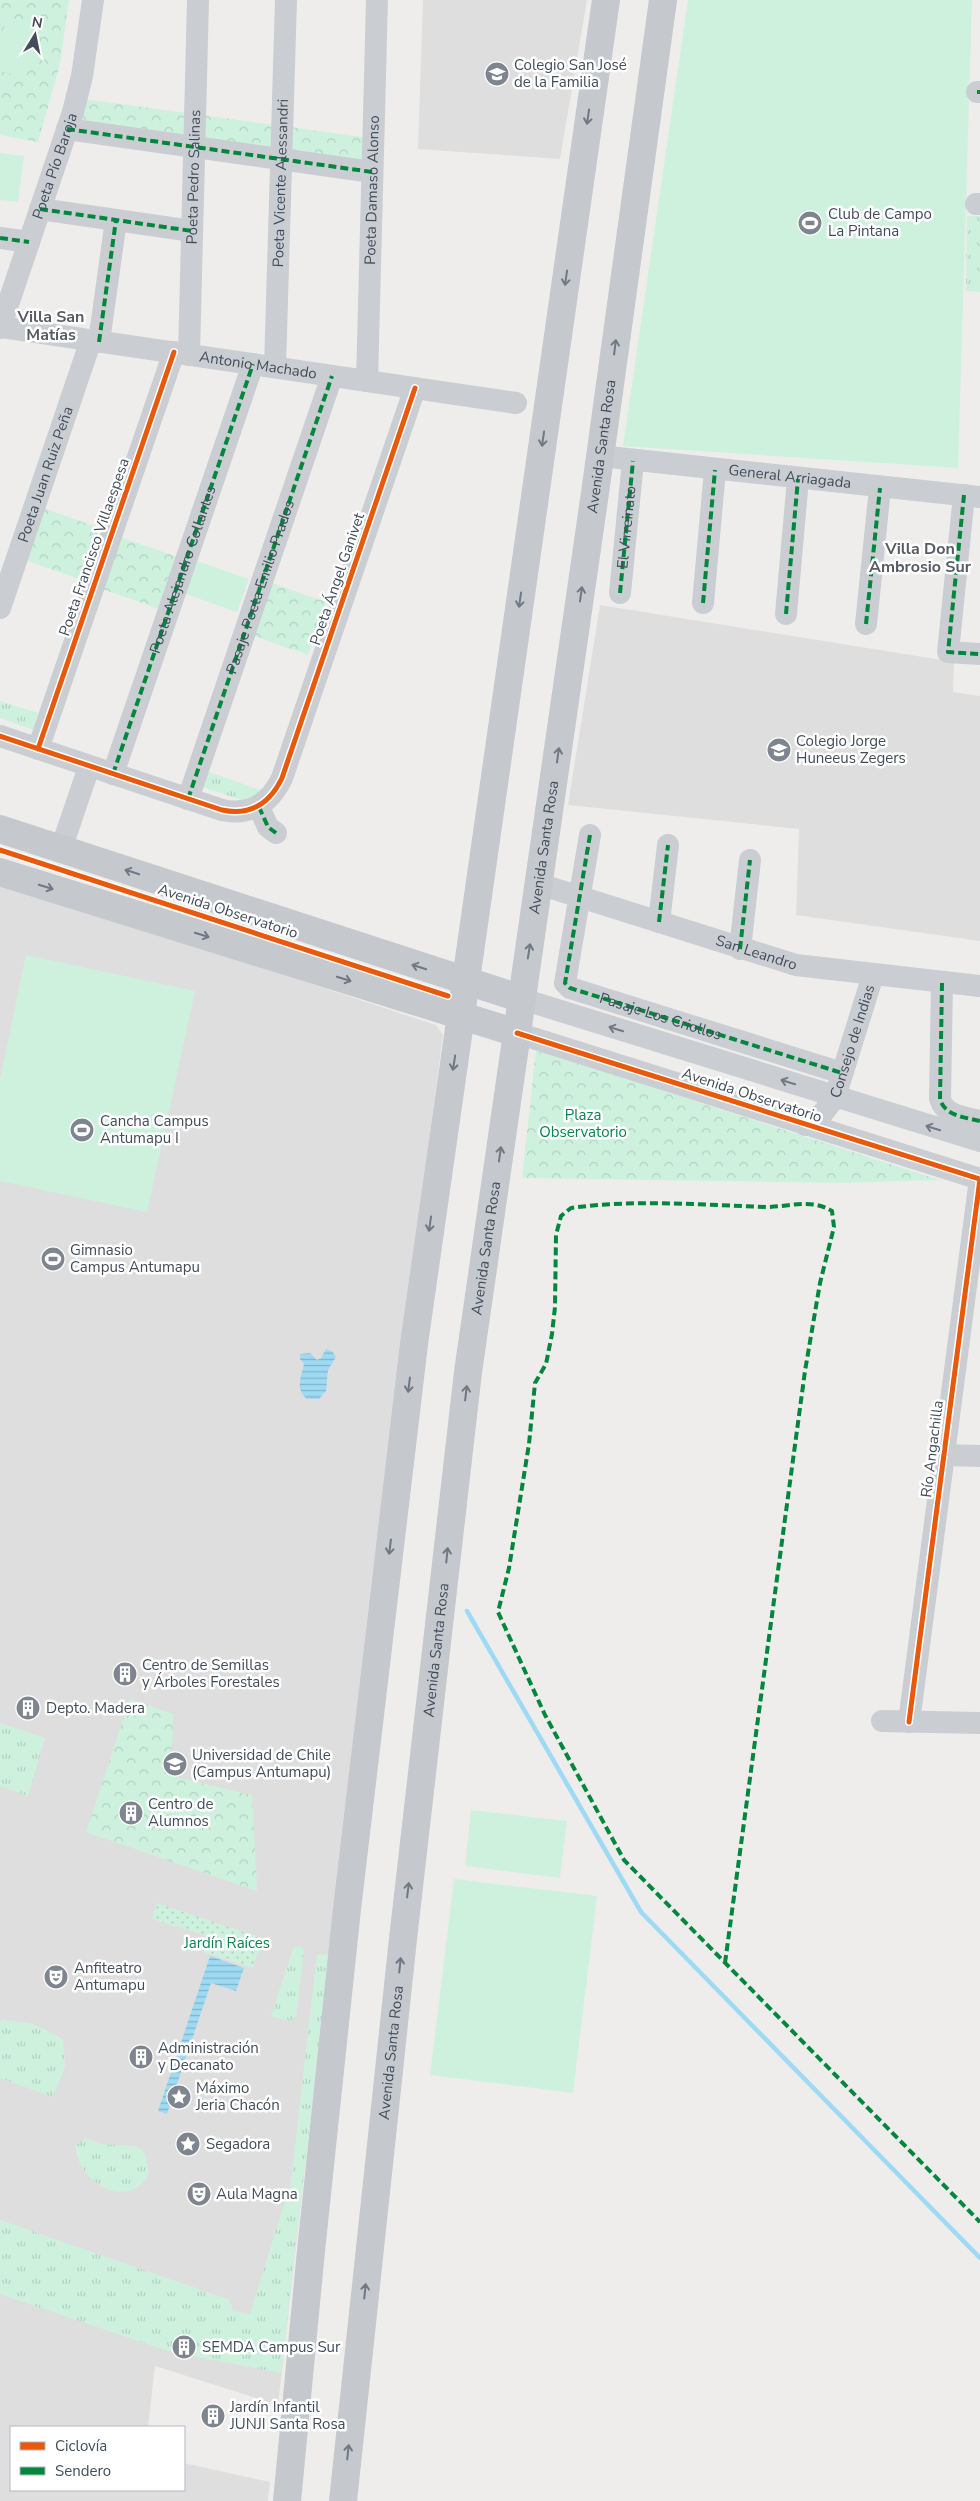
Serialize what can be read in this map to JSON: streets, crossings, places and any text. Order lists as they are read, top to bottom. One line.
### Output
{"streets":{"main road":["Avenida Santa Rosa","Avenida Observatorio"],"street":["Poeta Pío Baroja","Poeta Pedro Salinas","Poeta Vicente Alessandri","Poeta Damaso Alonso","Antonio Machado","Poeta Juan Ruiz Peña","General Arriagada","El Virreinato","Poeta Francisco Villaespesa","Poeta Alejandro Collantes","Poeta Ángel Ganivet","Pasaje Poeta Emilio Prados","San Leandro","Pasaje Los Criollos","Consejo de Indias","Río Angachilla"]},"crossings":[["Poeta Pío Baroja","Antonio Machado"],["Poeta Pedro Salinas","Antonio Machado"],["Poeta Pedro Salinas","Poeta Francisco Villaespesa"],["Poeta Vicente Alessandri","Antonio Machado"],["Poeta Damaso Alonso","Antonio Machado"],["Antonio Machado","Poeta Juan Ruiz Peña"],["Antonio Machado","Poeta Francisco Villaespesa"],["Antonio Machado","Poeta Alejandro Collantes"],["Antonio Machado","Poeta Ángel Ganivet"],["Antonio Machado","Pasaje Poeta Emilio Prados"],["Avenida Santa Rosa","General Arriagada"],["Avenida Santa Rosa","Avenida Observatorio"],["Avenida Santa Rosa","San Leandro"],["General Arriagada","El Virreinato"],["Avenida Observatorio","Consejo de Indias"],["Avenida Observatorio","Río Angachilla"],["San Leandro","Pasaje Los Criollos"],["San Leandro","Consejo de Indias"],["Pasaje Los Criollos","Consejo de Indias"]],"districts":["Villa San Matías","Villa Don Ambrosio Sur"],"parks":["Plaza Observatorio","Jardín Raíces"],"places":{"school or university":["Colegio San José de la Familia","Colegio Jorge Huneeus Zegers","Universidad de Chile (Campus Antumapu)"],"sports":["Club de Campo La Pintana","Cancha Campus Antumapu I","Gimnasio Campus Antumapu"],"building":["Centro de Semillas y Árboles Forestales","Depto. Madera","Centro de Alumnos","Administración y Decanato","SEMDA Campus Sur","Jardín Infantil JUNJI Santa Rosa"],"theatre":["Anfiteatro Antumapu","Aula Magna"],"place":["Máximo Jeria Chacón","Segadora"]},"legend":["Ciclovía","Sendero"],"north":"top"}
